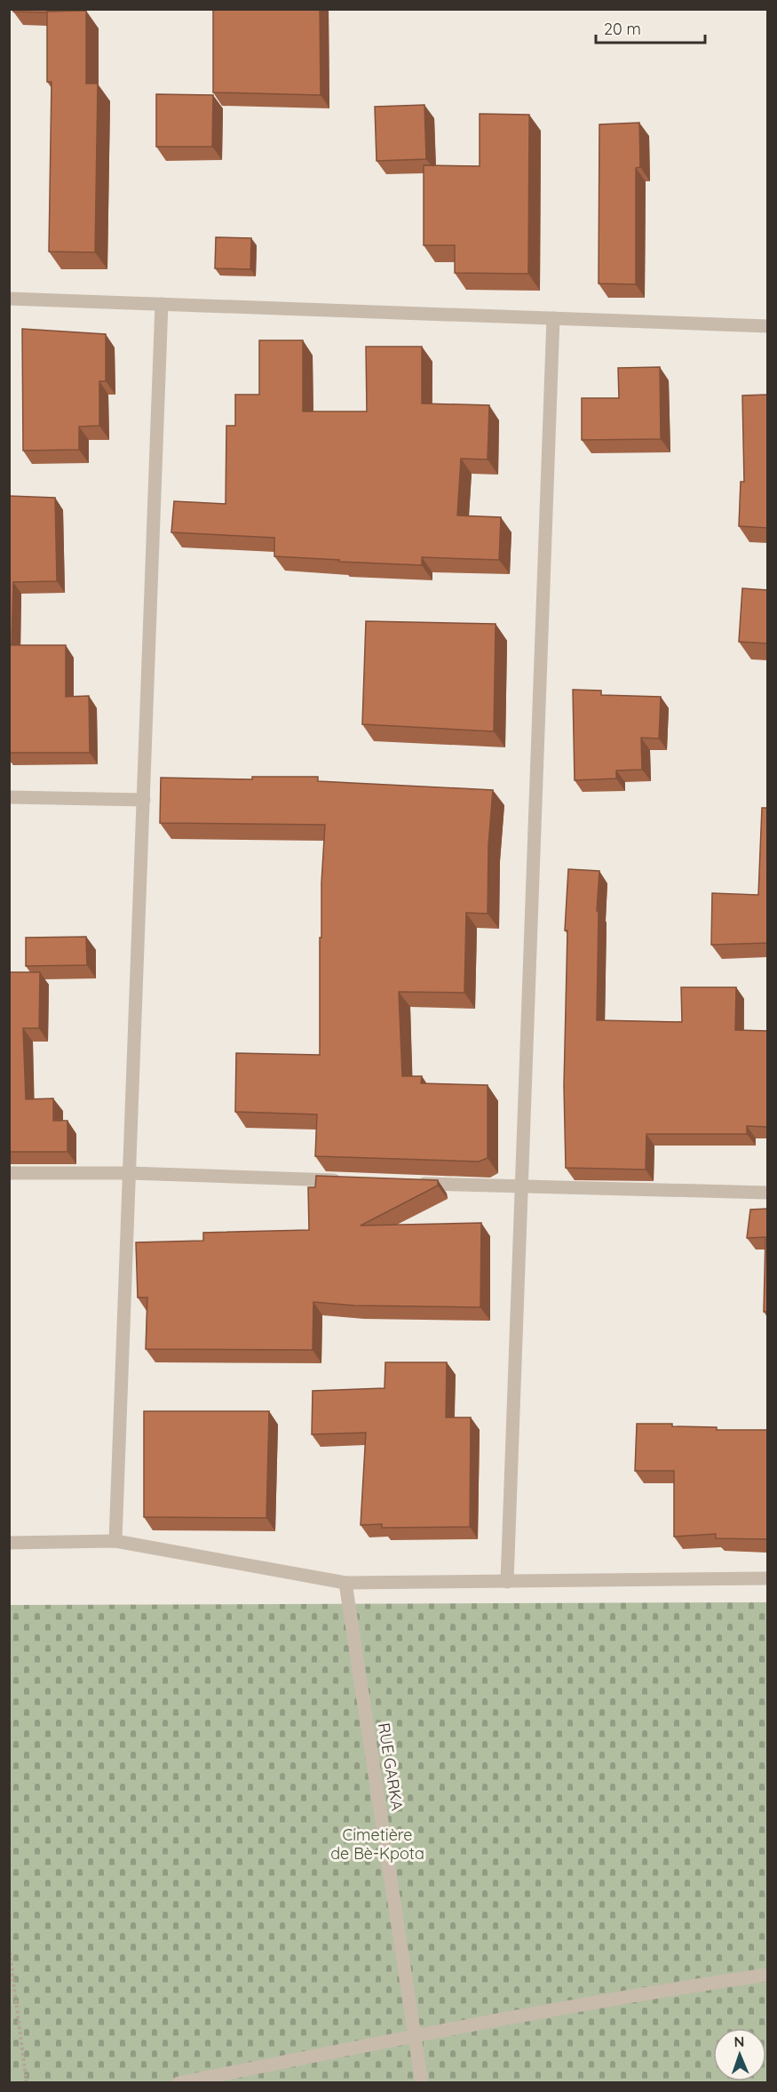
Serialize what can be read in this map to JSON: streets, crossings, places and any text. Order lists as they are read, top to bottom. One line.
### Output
{"streets":{"street":["RUE GARKA"]},"parks":["Cimetière de Bè-Kpota"],"scale_bar":"20 m","north":"top"}
